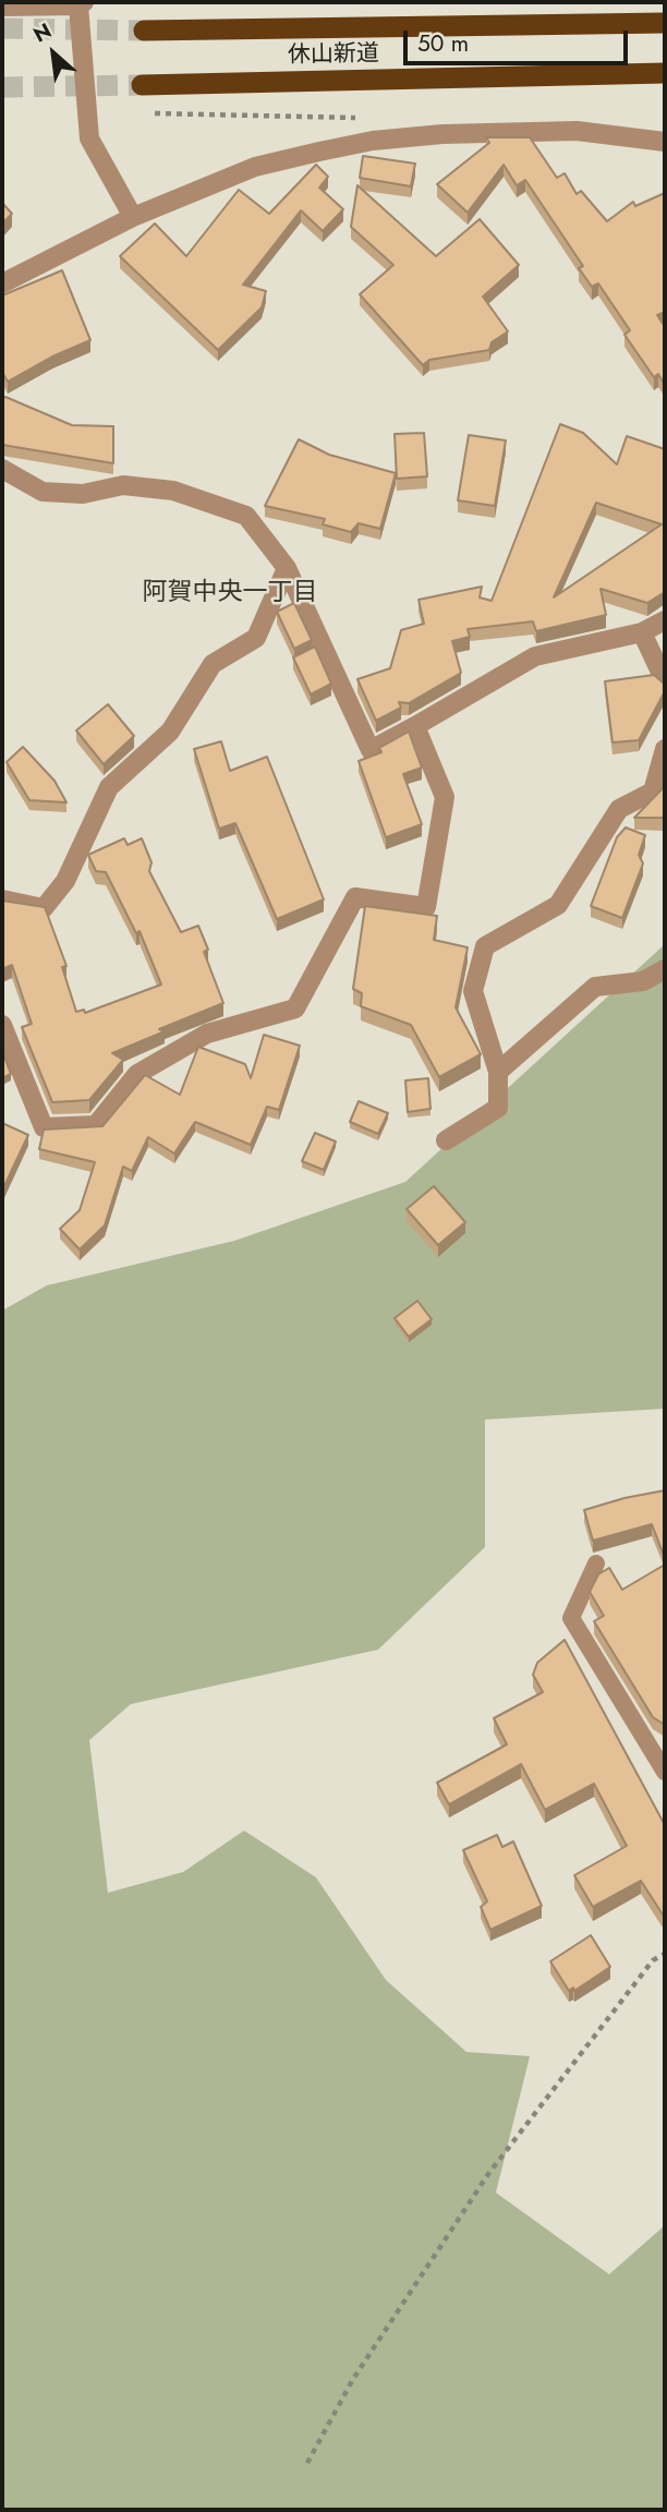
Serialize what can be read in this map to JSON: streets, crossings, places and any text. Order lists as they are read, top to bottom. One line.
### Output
{"streets":{"highway":["休山新道"]},"districts":["阿賀中央一丁目"],"scale_bar":"50 m","north":"top left"}
